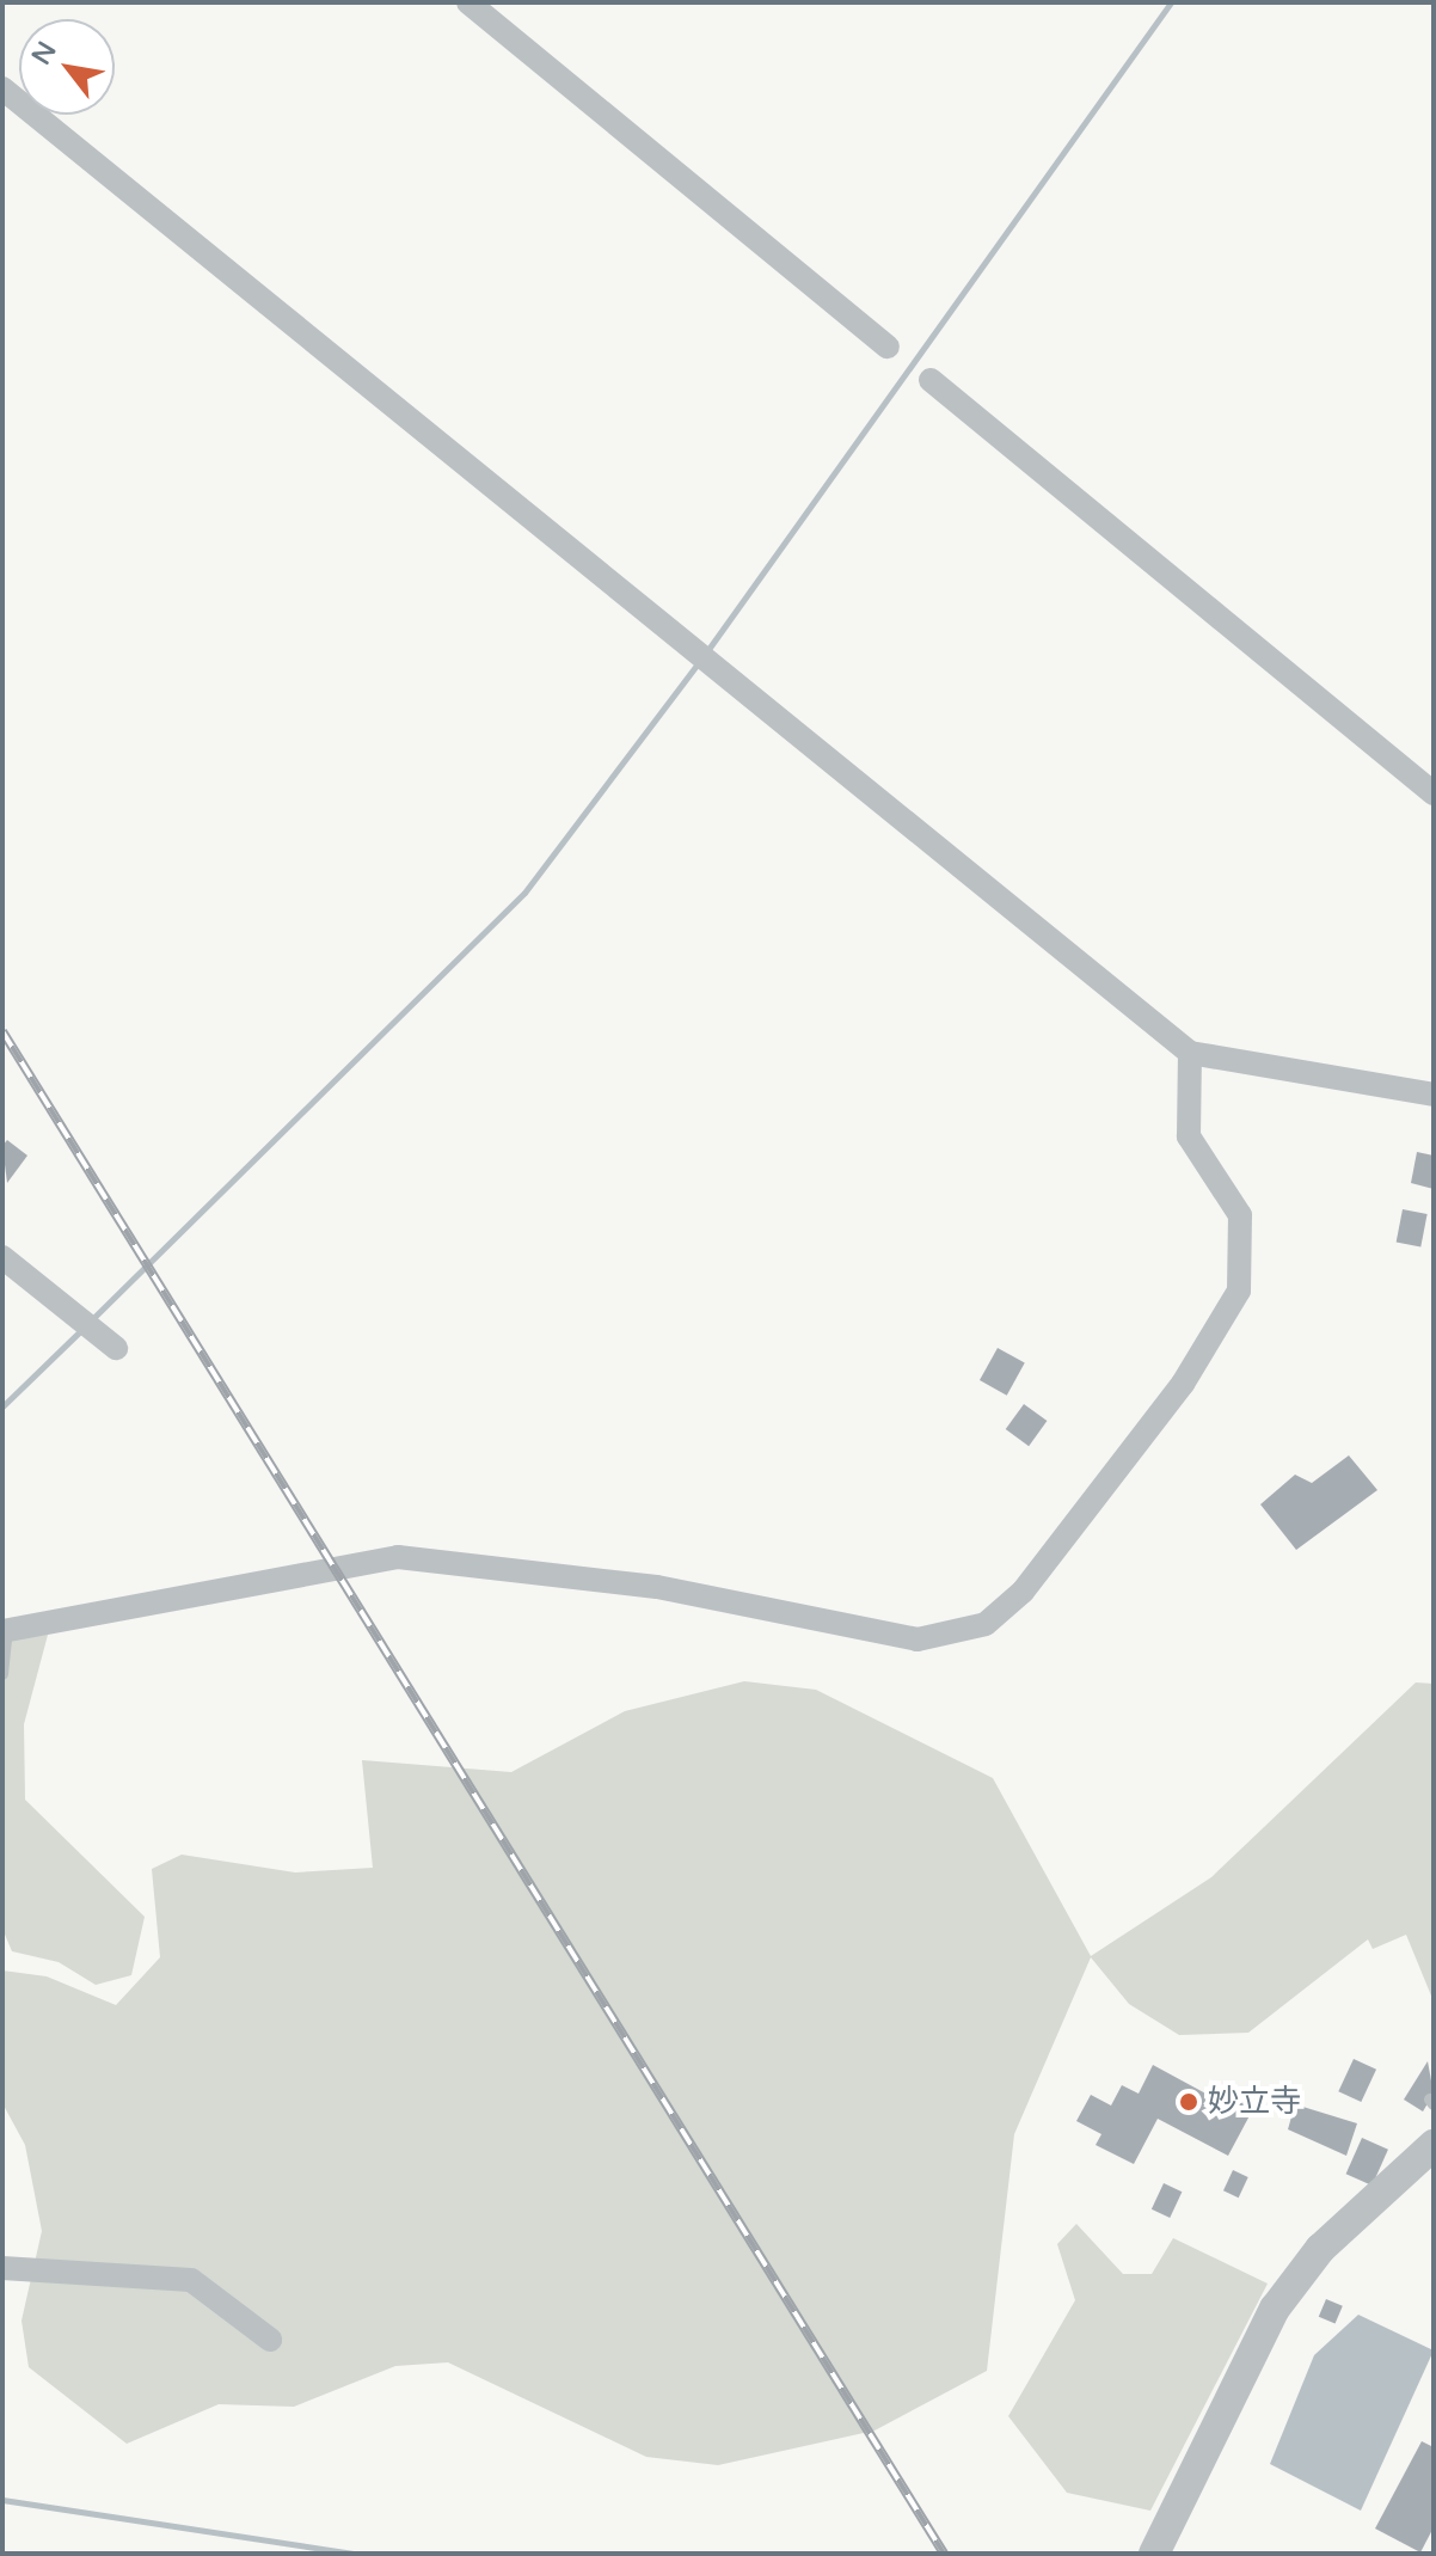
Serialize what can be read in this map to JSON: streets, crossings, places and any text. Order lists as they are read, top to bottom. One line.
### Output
{"places":["妙立寺"],"north":"top left"}
